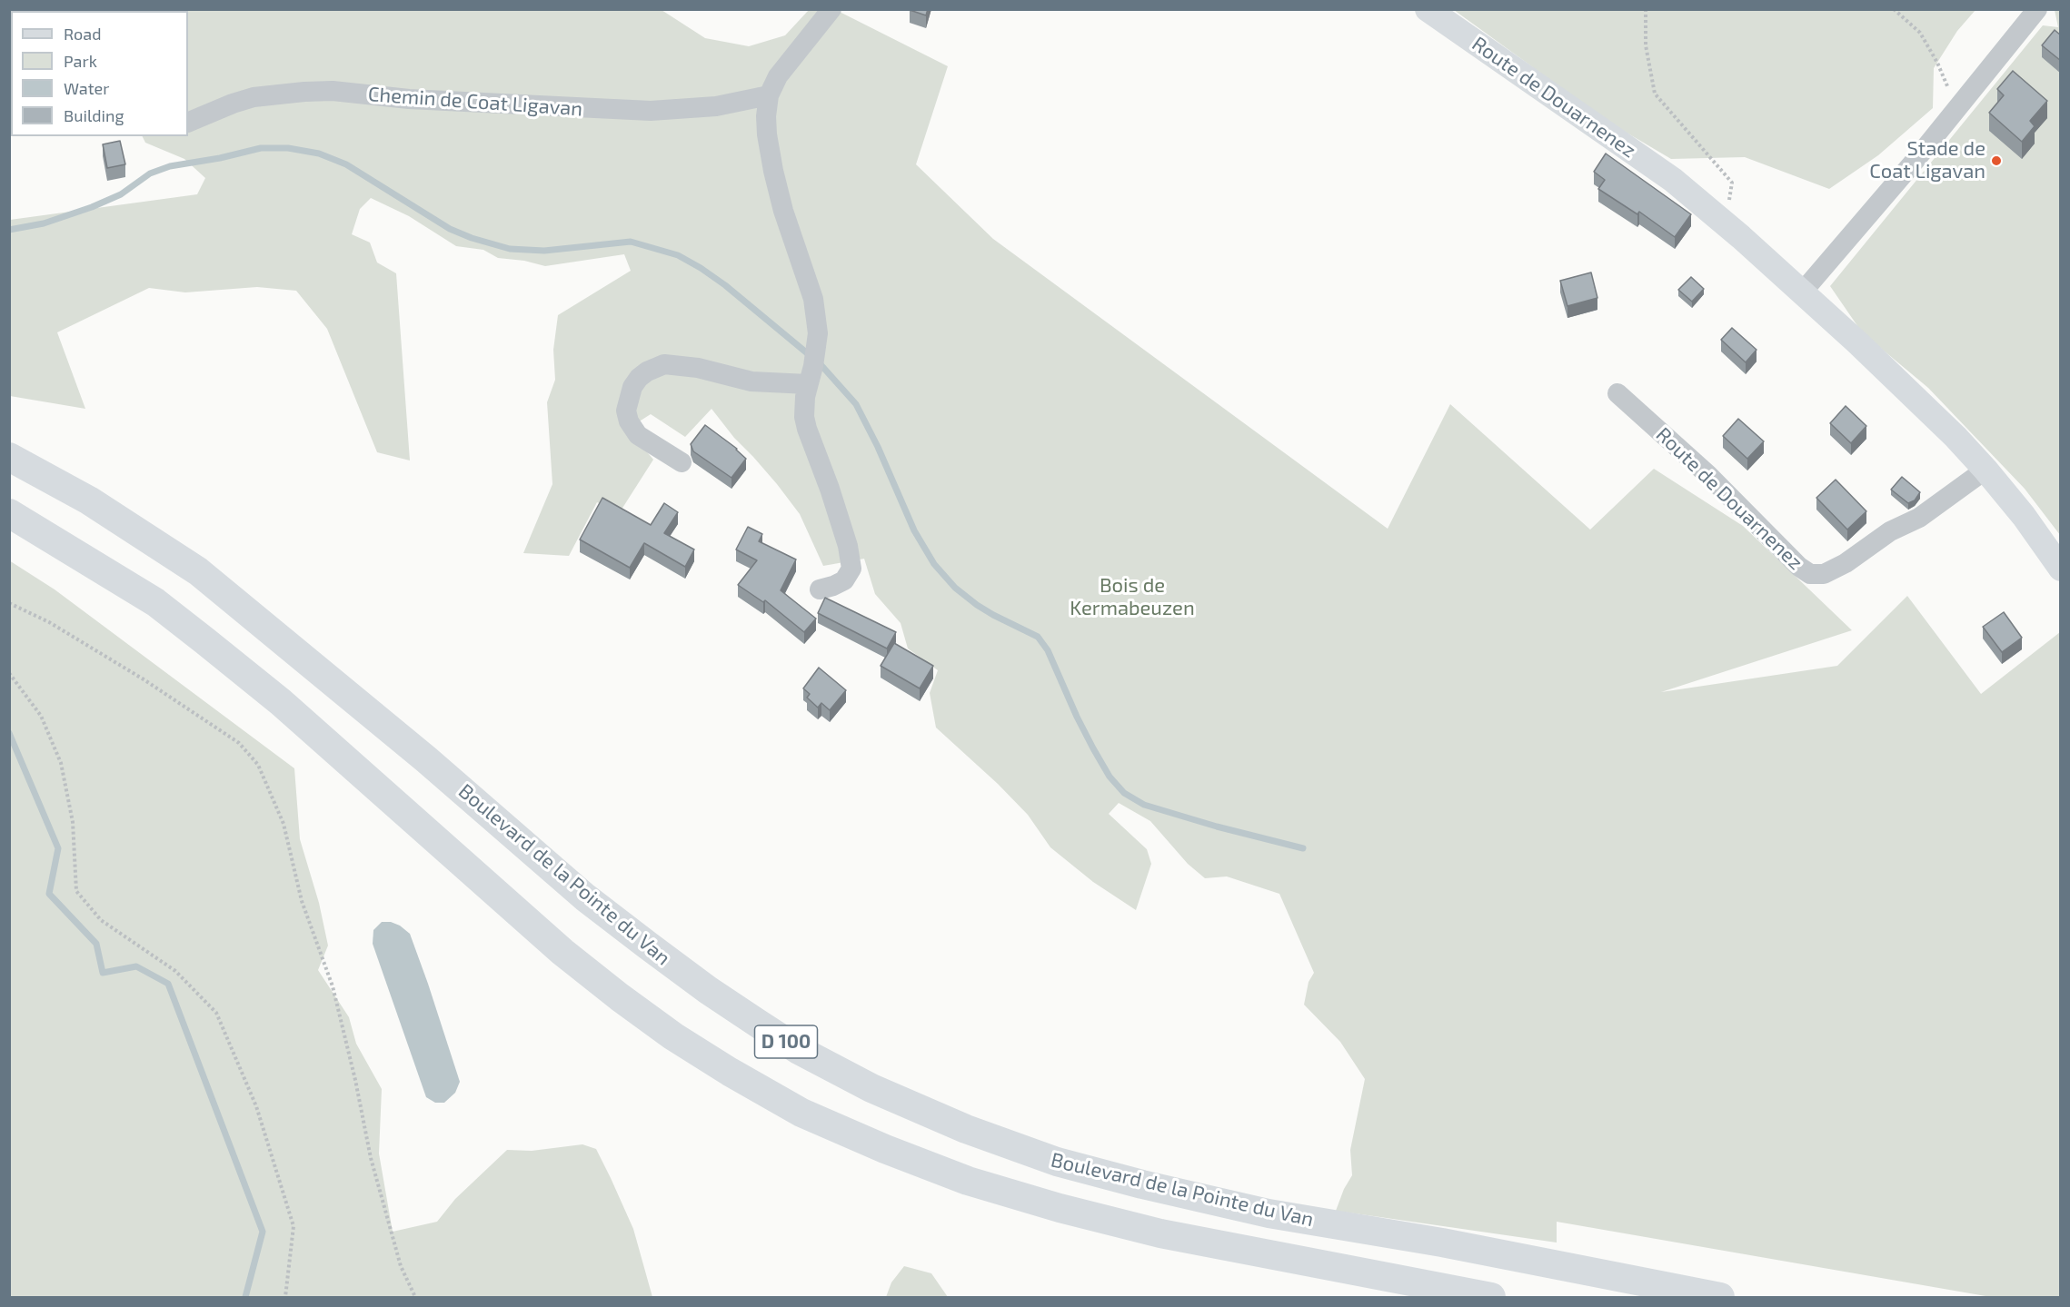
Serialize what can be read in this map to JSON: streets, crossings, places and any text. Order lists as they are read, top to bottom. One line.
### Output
{"streets":{"highway":["Boulevard de la Pointe du Van","D 100"],"main road":["Route de Douarnenez"],"street":["Chemin de Coat Ligavan"]},"parks":["Bois de Kermabeuzen"],"places":["Stade de Coat Ligavan"],"legend":["Road","Park","Water","Building"]}
